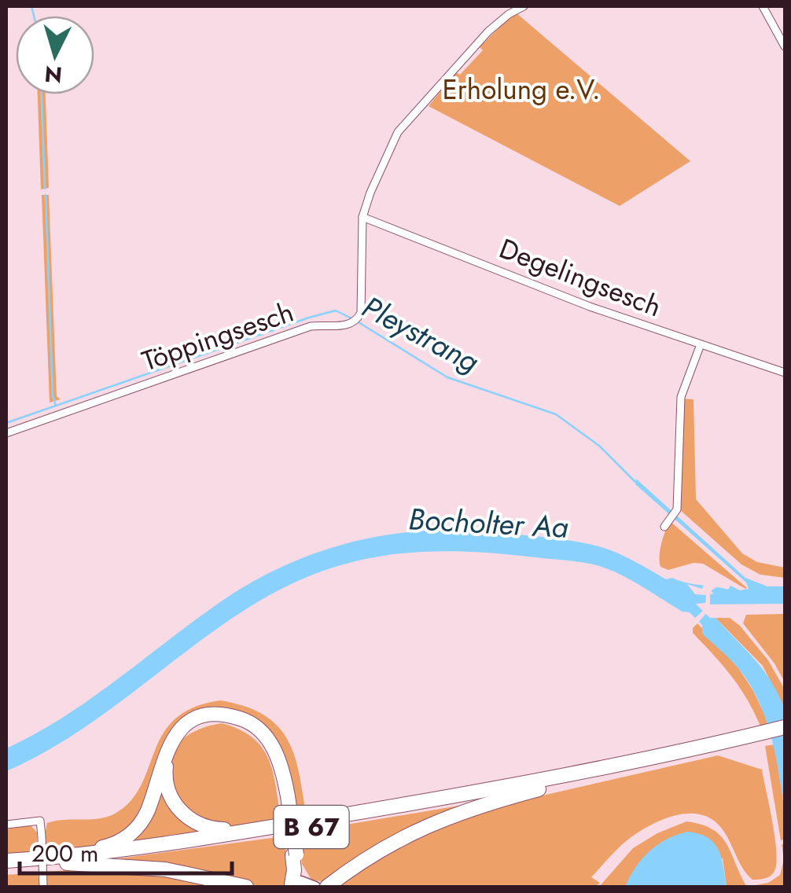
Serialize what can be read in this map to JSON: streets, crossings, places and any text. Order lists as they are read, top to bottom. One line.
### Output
{"streets":{"highway":["B 67"],"street":["Degelingsesch","Töppingsesch"]},"crossings":[["Degelingsesch","Töppingsesch"]],"water":["Pleystrang","Bocholter Aa"],"parks":["Erholung e.V."],"scale_bar":"200 m","north":"bottom"}
